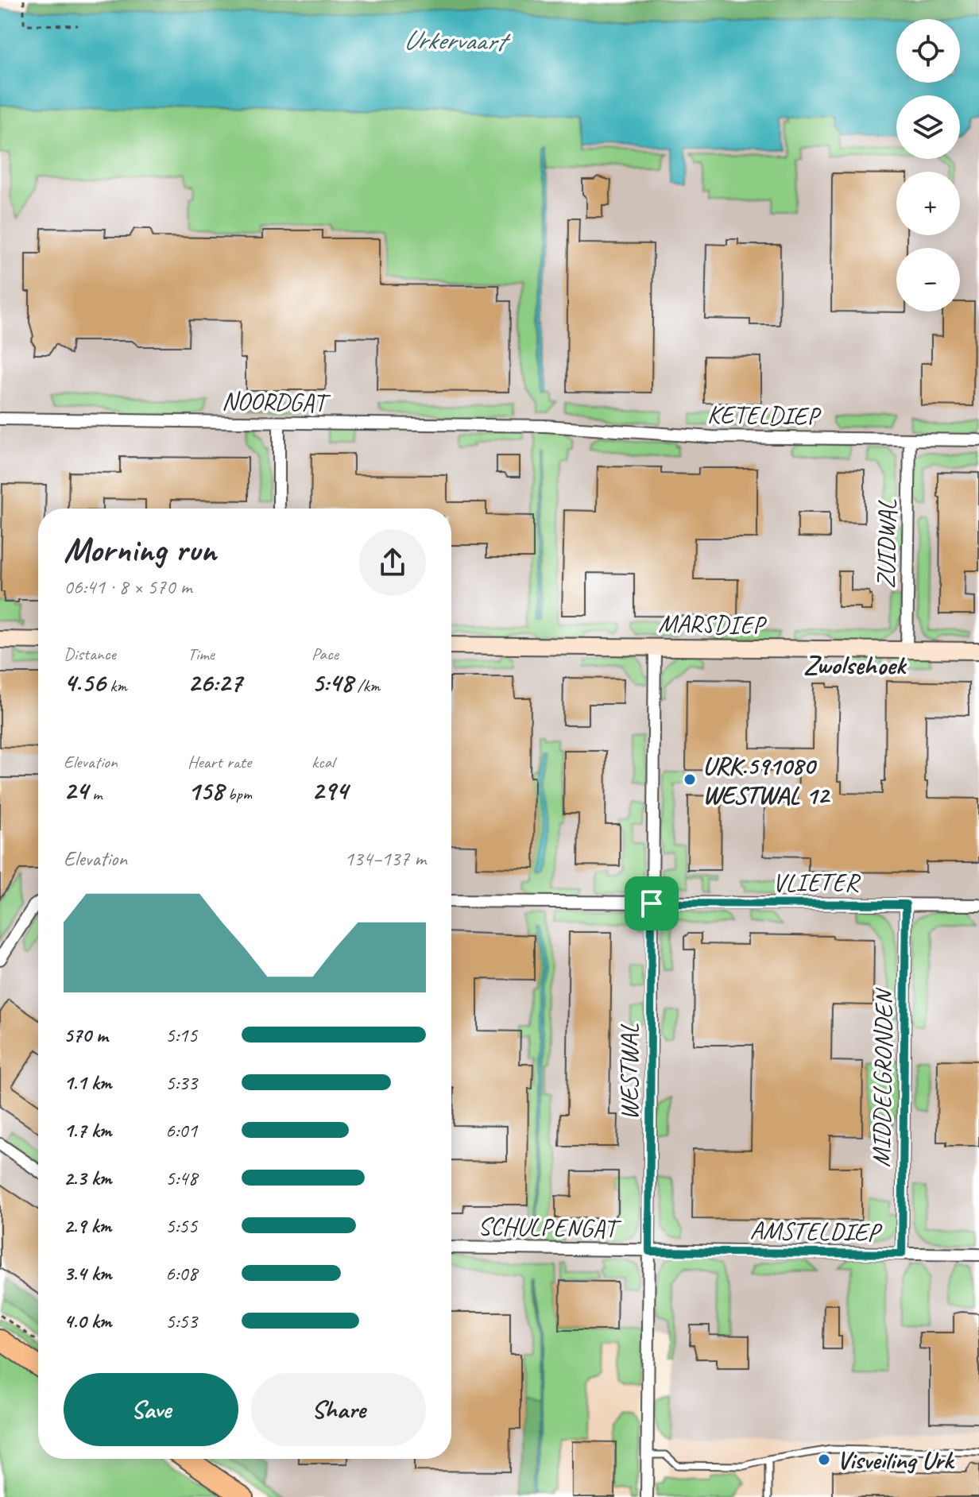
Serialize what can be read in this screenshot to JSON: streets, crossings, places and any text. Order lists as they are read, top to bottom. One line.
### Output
{"streets":{"street":["NOORDGAT","KETELDIEP","ZUIDWAL","MARSDIEP","VLIETER","WESTWAL","MIDDELGRONDEN","SCHULPENGAT","AMSTELDIEP"]},"crossings":[["NOORDGAT","KETELDIEP"],["KETELDIEP","ZUIDWAL"],["ZUIDWAL","MARSDIEP"],["MARSDIEP","WESTWAL"],["VLIETER","WESTWAL"],["VLIETER","MIDDELGRONDEN"],["WESTWAL","SCHULPENGAT"],["WESTWAL","AMSTELDIEP"],["MIDDELGRONDEN","AMSTELDIEP"],["SCHULPENGAT","AMSTELDIEP"]],"districts":["Zwolsehoek"],"water":["Urkervaart"],"places":["URK.591080 WESTWAL 12","Visveiling Urk"],"page":{"map_buttons":["+","−"],"heading":["Morning run","06:41 · 8 × 570 m"],"stats":[["Distance","4.56 km"],["Time","26:27"],["Pace","5:48 /km"],["Elevation","24 m"],["Heart rate","158 bpm"],["kcal","294"]],"chart":["Elevation","134–137 m"],"list":[{"name":"570 m","note":"5:15"},{"name":"1.1 km","note":"5:33"},{"name":"1.7 km","note":"6:01"},{"name":"2.3 km","note":"5:48"},{"name":"2.9 km","note":"5:55"},{"name":"3.4 km","note":"6:08"},{"name":"4.0 km","note":"5:53"}],"buttons":["Save","Share"]}}
